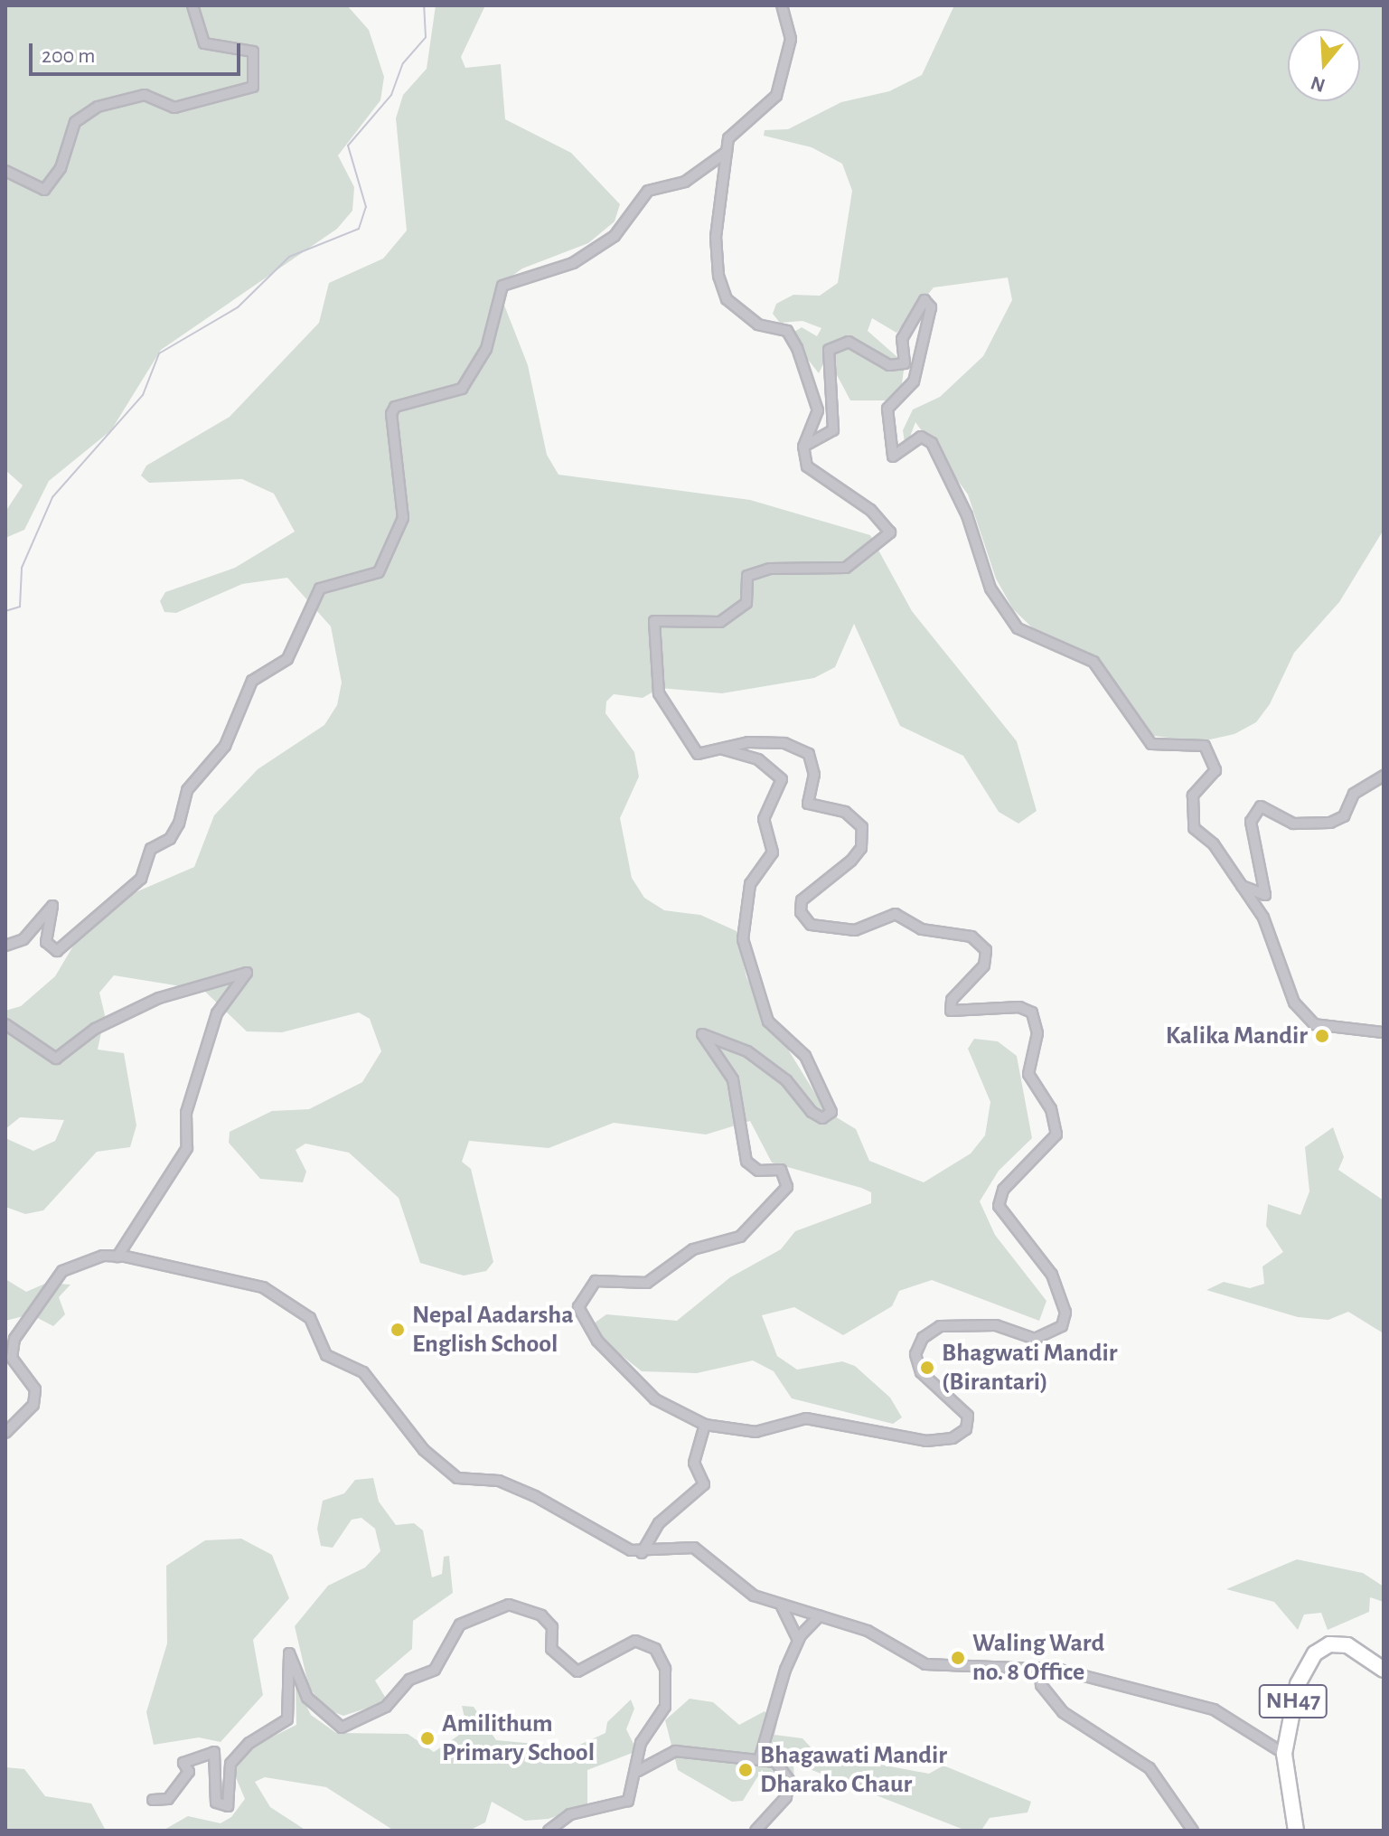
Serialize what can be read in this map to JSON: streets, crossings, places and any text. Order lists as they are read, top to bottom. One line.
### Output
{"streets":{"highway":["NH47"]},"places":["Kalika Mandir","Nepal Aadarsha English School","Bhagwati Mandir (Birantari)","Waling Ward no. 8 Office","Amilithum Primary School","Bhagawati Mandir Dharako Chaur"],"scale_bar":"200 m","north":"bottom"}
